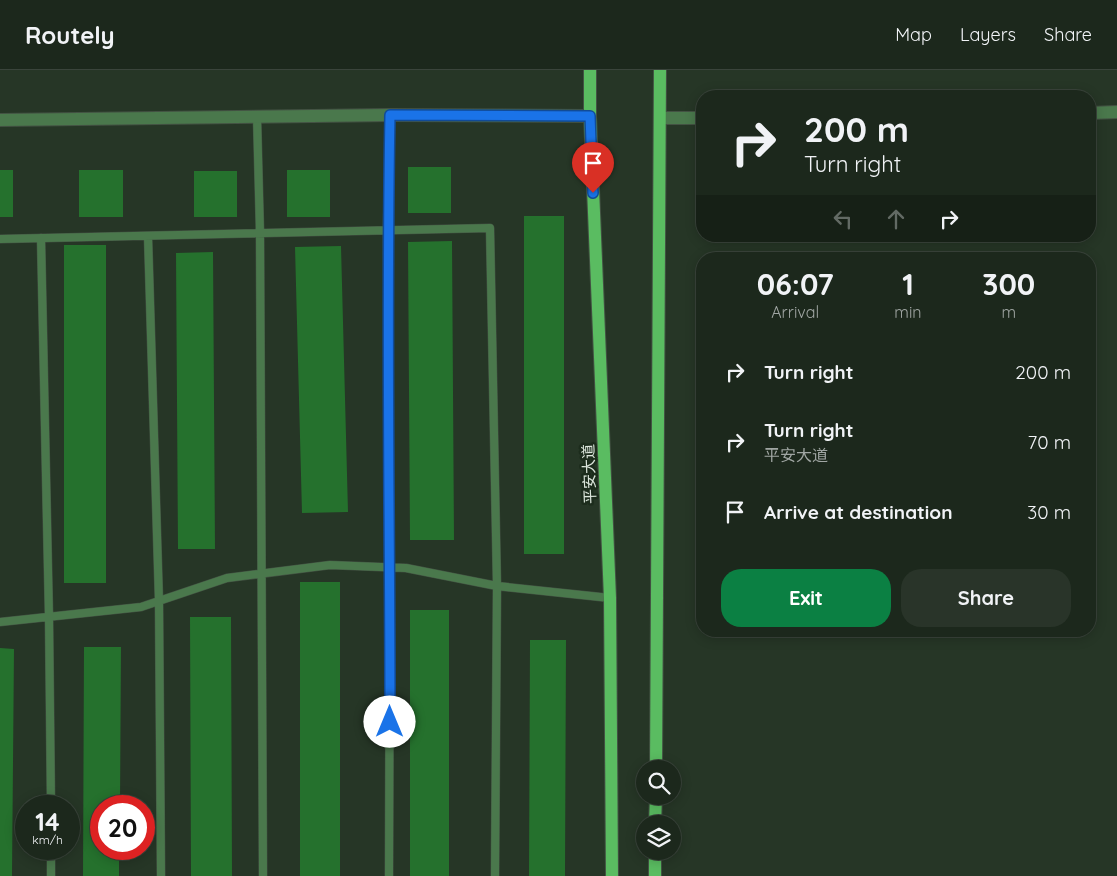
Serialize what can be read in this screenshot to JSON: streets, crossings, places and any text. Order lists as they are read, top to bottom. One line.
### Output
{"streets":{"main road":["平安大道"]},"page":{"header":"Routely","nav":["Map","Layers","Share"],"turn":["200 m","Turn right"],"eta":["06:07","Arrival","1","min","300","m"],"list":[{"name":"Turn right","value":"200 m"},{"name":"Turn right","note":"平安大道","value":"70 m"},{"name":"Arrive at destination","value":"30 m"}],"buttons":["Exit","Share"],"speed":"14 km/h","limit":"20"}}
